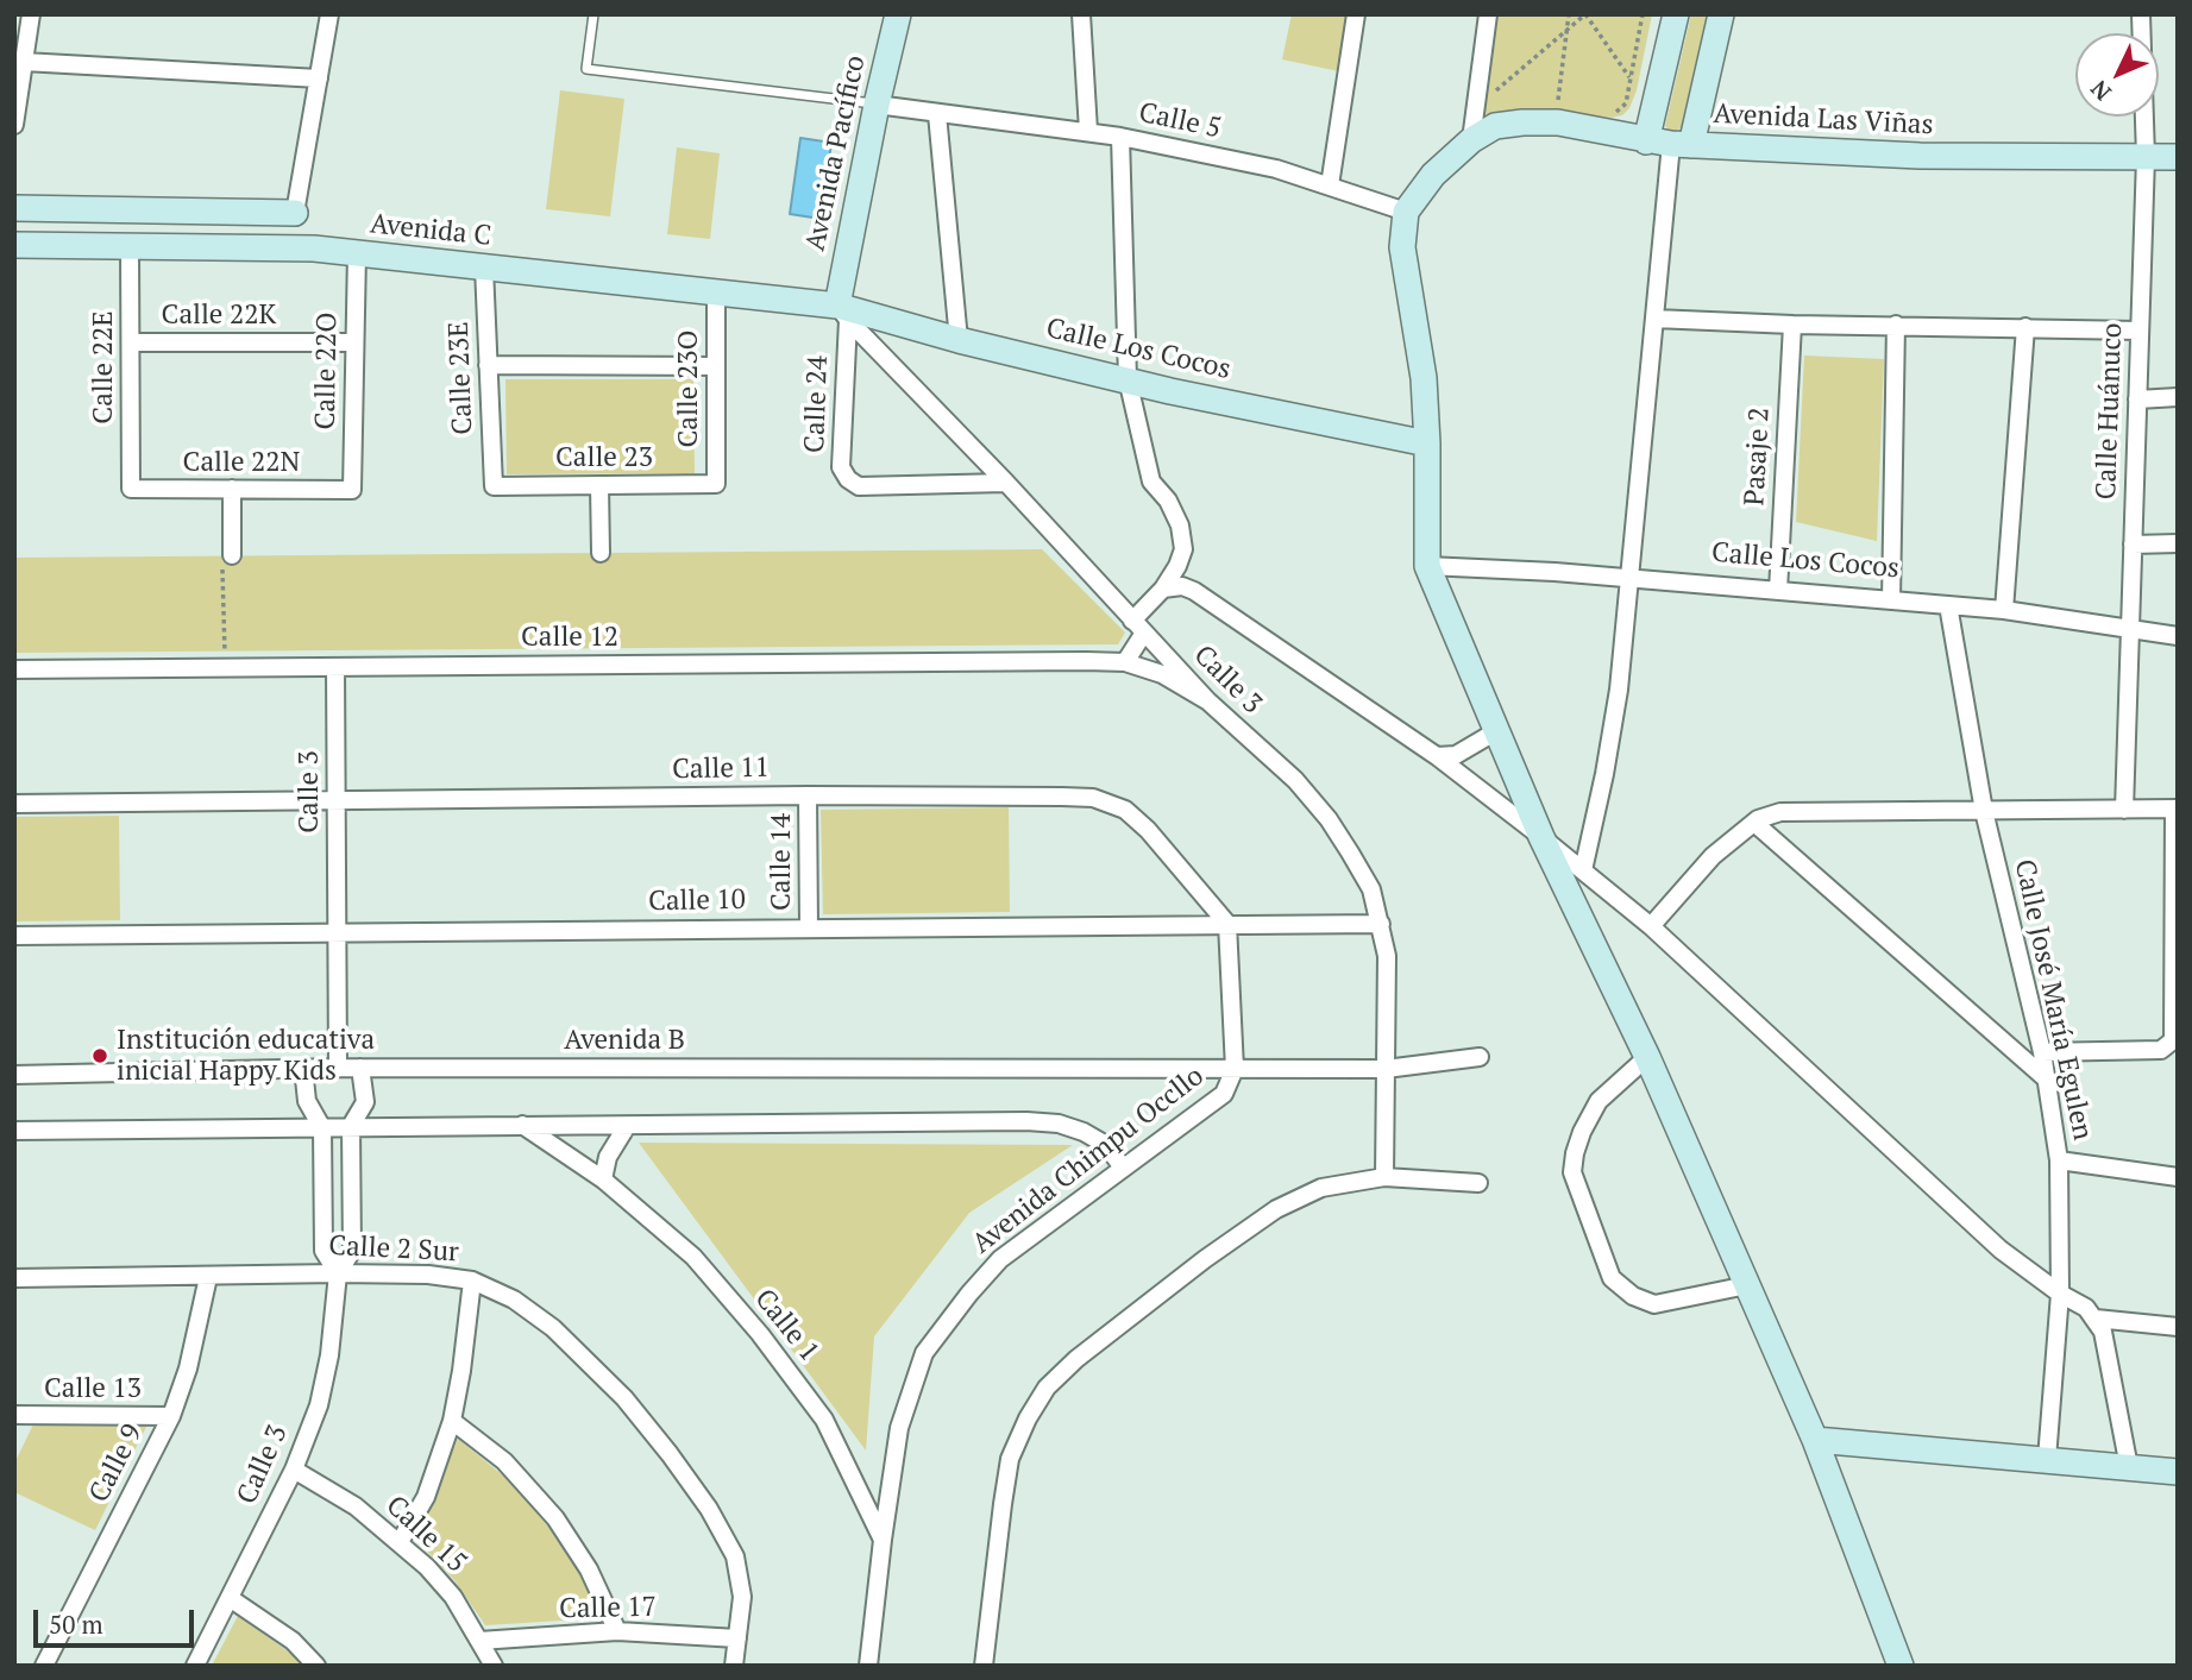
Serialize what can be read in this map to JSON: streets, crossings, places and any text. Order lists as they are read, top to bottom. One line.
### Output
{"streets":{"street":["Avenida Las Viñas","Calle 5","Avenida Pacífico","Avenida C","Calle 22K","Calle Los Cocos","Calle 22E","Calle 22O","Calle 23E","Calle 23O","Calle 24","Calle Huánuco","Pasaje 2","Calle 23","Calle 22N","Calle 12","Calle 3","Calle 11","Calle 14","Calle 10","Calle José María Egulen","Avenida B","Avenida Chimpu Occllo","Calle 2 Sur","Calle 1","Calle 13","Calle 9","Calle 15","Calle 17"]},"crossings":[["Avenida Las Viñas","Calle 5"],["Avenida Las Viñas","Calle Huánuco"],["Calle 5","Avenida Pacífico"],["Avenida Pacífico","Avenida C"],["Avenida Pacífico","Calle Los Cocos"],["Avenida Pacífico","Calle 24"],["Avenida Pacífico","Calle 3"],["Avenida C","Calle Los Cocos"],["Avenida C","Calle 22E"],["Avenida C","Calle 22O"],["Avenida C","Calle 23E"],["Avenida C","Calle 23O"],["Avenida C","Calle 24"],["Avenida C","Calle 3"],["Calle 22K","Calle 22E"],["Calle 22K","Calle 22O"],["Calle Los Cocos","Calle 24"],["Calle Los Cocos","Calle Huánuco"],["Calle Los Cocos","Pasaje 2"],["Calle Los Cocos","Calle 3"],["Calle Los Cocos","Calle José María Egulen"],["Calle 22E","Calle 22N"],["Calle 22O","Calle 22N"],["Calle 23E","Calle 23"],["Calle 23O","Calle 23"],["Calle 24","Calle 3"],["Calle 12","Calle 3"],["Calle 3","Calle 11"],["Calle 3","Calle 10"],["Calle 3","Avenida B"],["Calle 3","Avenida Chimpu Occllo"],["Calle 3","Calle 2 Sur"],["Calle 3","Calle 15"],["Calle 11","Calle 14"],["Calle 11","Calle 10"],["Calle 14","Calle 10"],["Avenida B","Avenida Chimpu Occllo"],["Avenida Chimpu Occllo","Calle 1"],["Calle 2 Sur","Calle 9"],["Calle 2 Sur","Calle 17"],["Calle 13","Calle 9"],["Calle 15","Calle 17"]],"places":["Institución educativa inicial Happy Kids"],"scale_bar":"50 m","north":"bottom left"}
